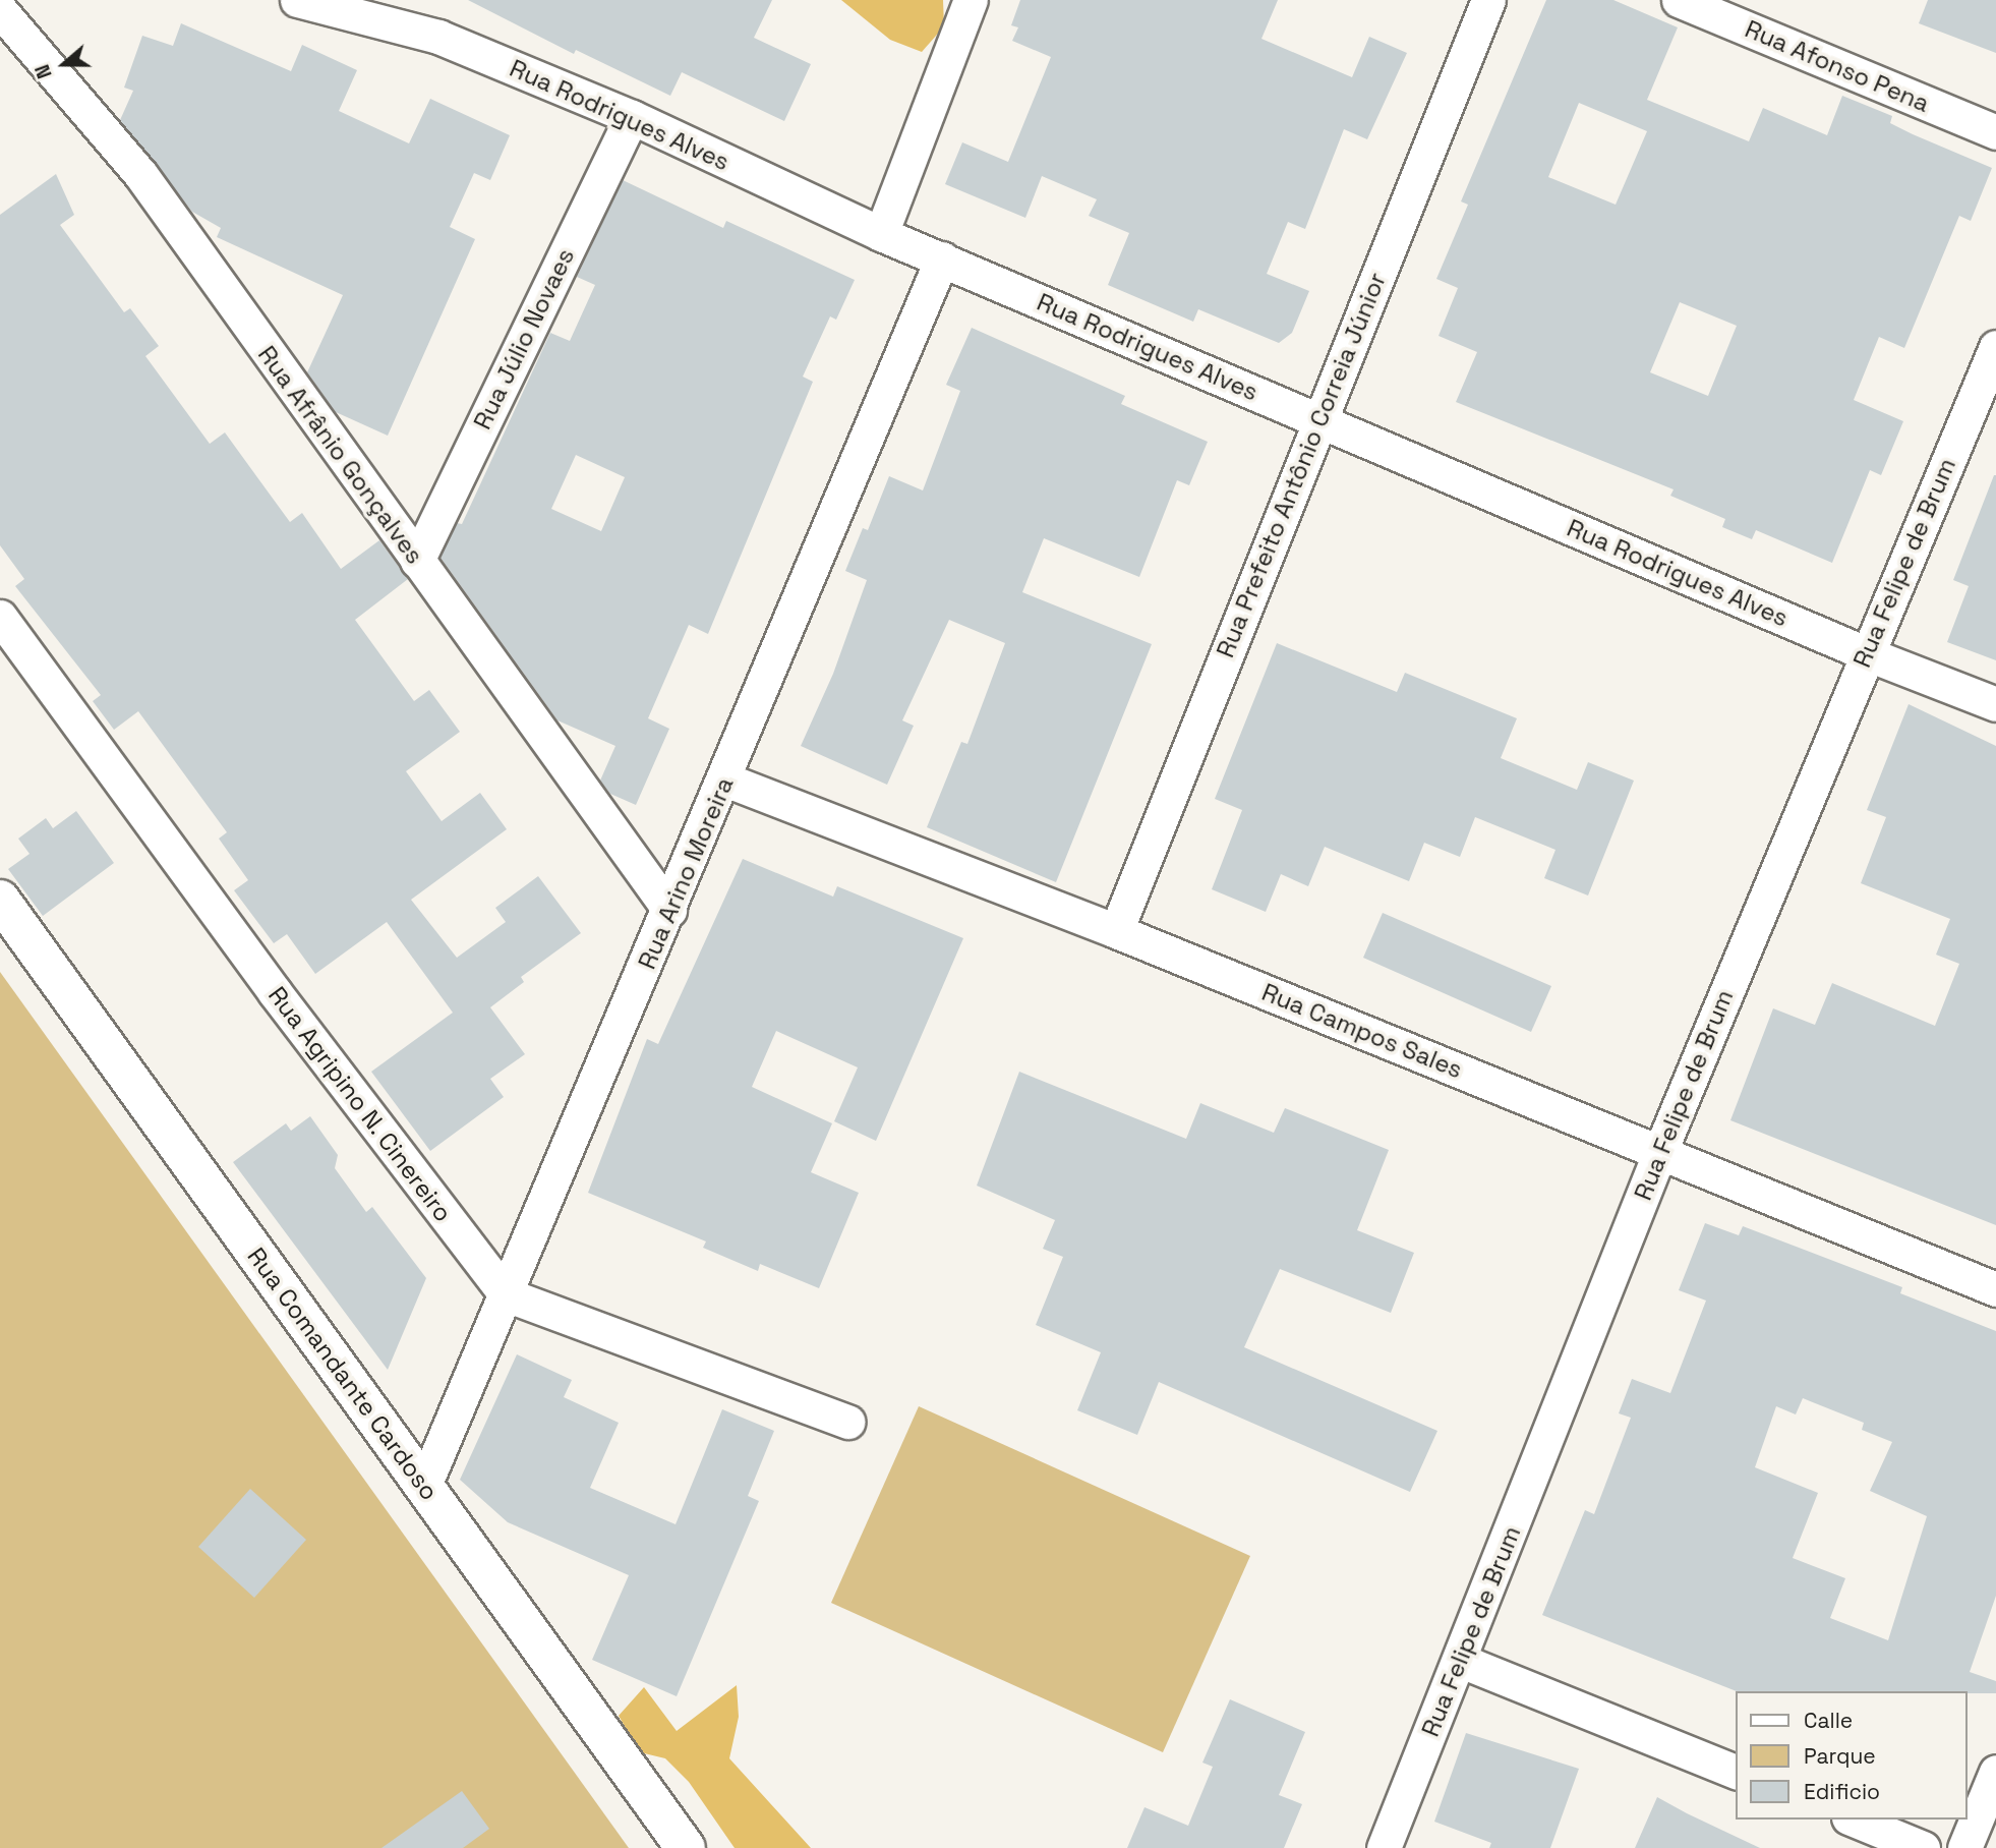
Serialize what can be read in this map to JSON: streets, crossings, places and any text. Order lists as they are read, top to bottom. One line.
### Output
{"streets":{"street":["Rua Afonso Pena","Rua Rodrigues Alves","Rua Júlio Novaes","Rua Afrânio Gonçalves","Rua Prefeito Antônio Correia Júnior","Rua Felipe de Brum","Rua Arino Moreira","Rua Campos Sales","Rua Agripino N. Cinereiro","Rua Comandante Cardoso"]},"crossings":[["Rua Rodrigues Alves","Rua Júlio Novaes"],["Rua Rodrigues Alves","Rua Prefeito Antônio Correia Júnior"],["Rua Rodrigues Alves","Rua Felipe de Brum"],["Rua Rodrigues Alves","Rua Arino Moreira"],["Rua Júlio Novaes","Rua Afrânio Gonçalves"],["Rua Afrânio Gonçalves","Rua Arino Moreira"],["Rua Prefeito Antônio Correia Júnior","Rua Campos Sales"],["Rua Felipe de Brum","Rua Campos Sales"],["Rua Arino Moreira","Rua Campos Sales"],["Rua Arino Moreira","Rua Agripino N. Cinereiro"],["Rua Arino Moreira","Rua Comandante Cardoso"]],"legend":["Calle","Parque","Edificio"],"north":"left"}
